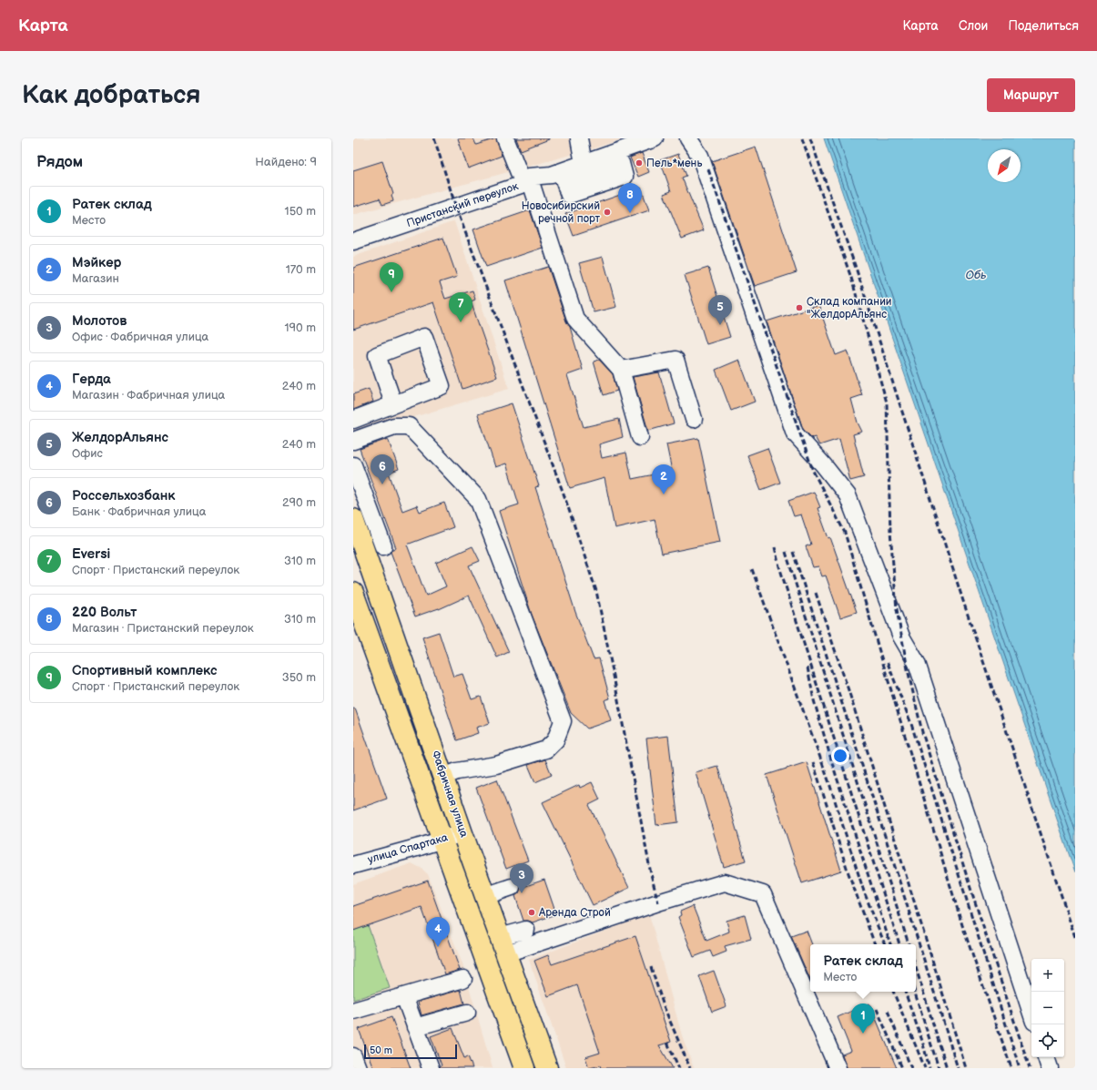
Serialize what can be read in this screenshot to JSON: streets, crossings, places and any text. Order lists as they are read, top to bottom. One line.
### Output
{"streets":{"main road":["Фабричная улица"],"street":["Пристанский переулок","улица Спартака"]},"crossings":[["Фабричная улица","улица Спартака"]],"water":["Обь"],"places":["Пель*мень","Новосибирский речной порт","Склад компании \"ЖелдорАльянс","Аренда Строй"],"scale_bar":"50 m","north":"bottom left","page":{"header":"Карта","nav":["Карта","Слои","Поделиться"],"buttons":"Маршрут","title":"Как добраться","heading":["Рядом","Найдено: 9"],"pins":["8","9","7","5","6","2","3","4","1"],"list":[{"mark":"1","name":"Ратек склад","note":"Место","value":"150 m"},{"mark":"2","name":"Мэйкер","note":"Магазин","value":"170 m"},{"mark":"3","name":"Молотов","note":"Офис · Фабричная улица","value":"190 m"},{"mark":"4","name":"Герда","note":"Магазин · Фабричная улица","value":"240 m"},{"mark":"5","name":"ЖелдорАльянс","note":"Офис","value":"240 m"},{"mark":"6","name":"Россельхозбанк","note":"Банк · Фабричная улица","value":"290 m"},{"mark":"7","name":"Eversi","note":"Спорт · Пристанский переулок","value":"310 m"},{"mark":"8","name":"220 Вольт","note":"Магазин · Пристанский переулок","value":"310 m"},{"mark":"9","name":"Спортивный комплекс","note":"Спорт · Пристанский переулок","value":"350 m"}],"popup":["Ратек склад","Место"],"map_buttons":["+","−"],"scale":"50 m"}}
